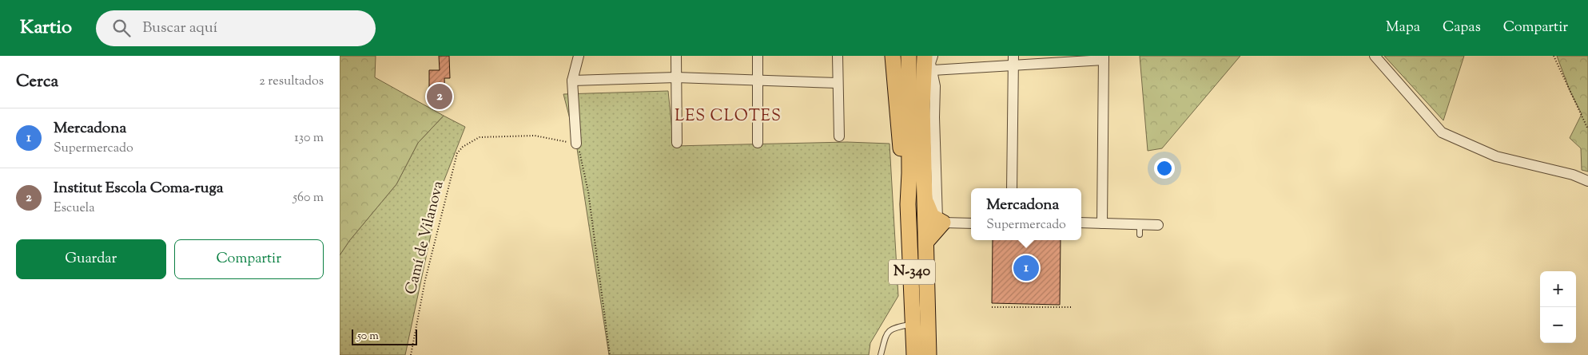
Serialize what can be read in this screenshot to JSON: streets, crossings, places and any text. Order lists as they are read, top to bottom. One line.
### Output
{"streets":{"main road":["N-340"],"path":["Camí de Vilanova"]},"districts":["LES CLOTES"],"scale_bar":"50 m","page":{"header":"Kartio","search":"Buscar aquí","nav":["Mapa","Capas","Compartir"],"heading":["Cerca","2 resultados"],"pins":["2","1"],"list":[{"mark":"1","name":"Mercadona","note":"Supermercado","value":"130 m"},{"mark":"2","name":"Institut Escola Coma-ruga","note":"Escuela","value":"560 m"}],"popup":["Mercadona","Supermercado"],"buttons":["Guardar","Compartir"],"map_buttons":["+","−"],"scale":"50 m"}}
